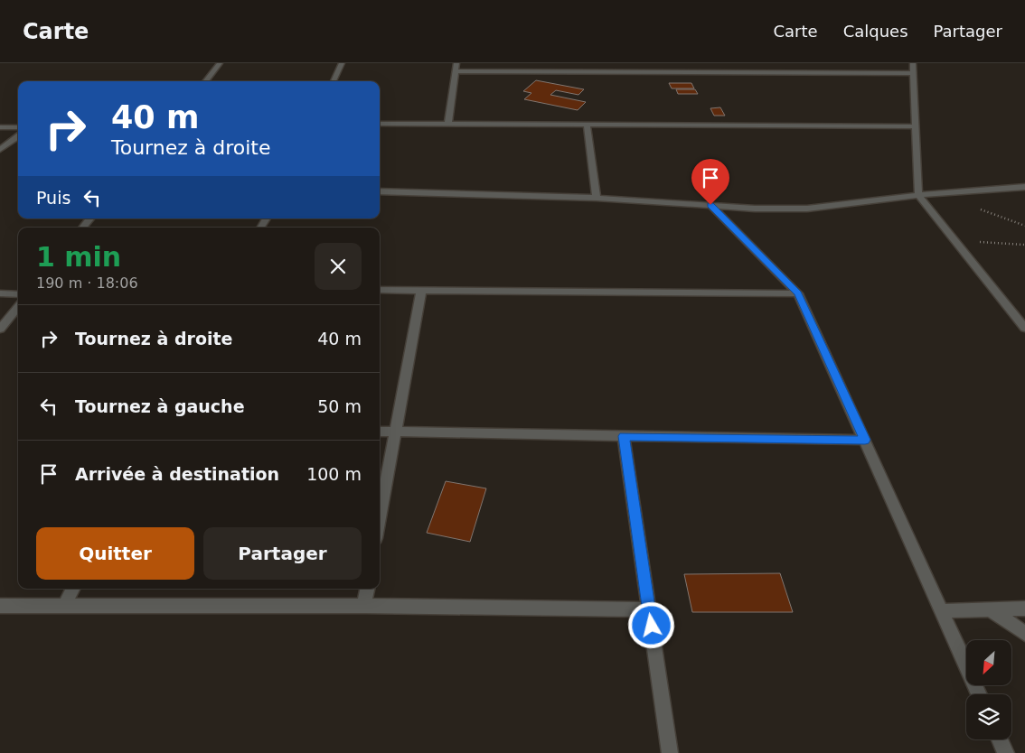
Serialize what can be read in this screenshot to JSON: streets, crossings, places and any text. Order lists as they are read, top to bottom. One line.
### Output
{"north":"bottom left","page":{"header":"Carte","nav":["Carte","Calques","Partager"],"turn":["40 m","Tournez à droite"],"then":"Puis","heading":["1 min","190 m · 18:06"],"list":[{"name":"Tournez à droite","value":"40 m"},{"name":"Tournez à gauche","value":"50 m"},{"name":"Arrivée à destination","value":"100 m"}],"buttons":["Quitter","Partager"]}}
